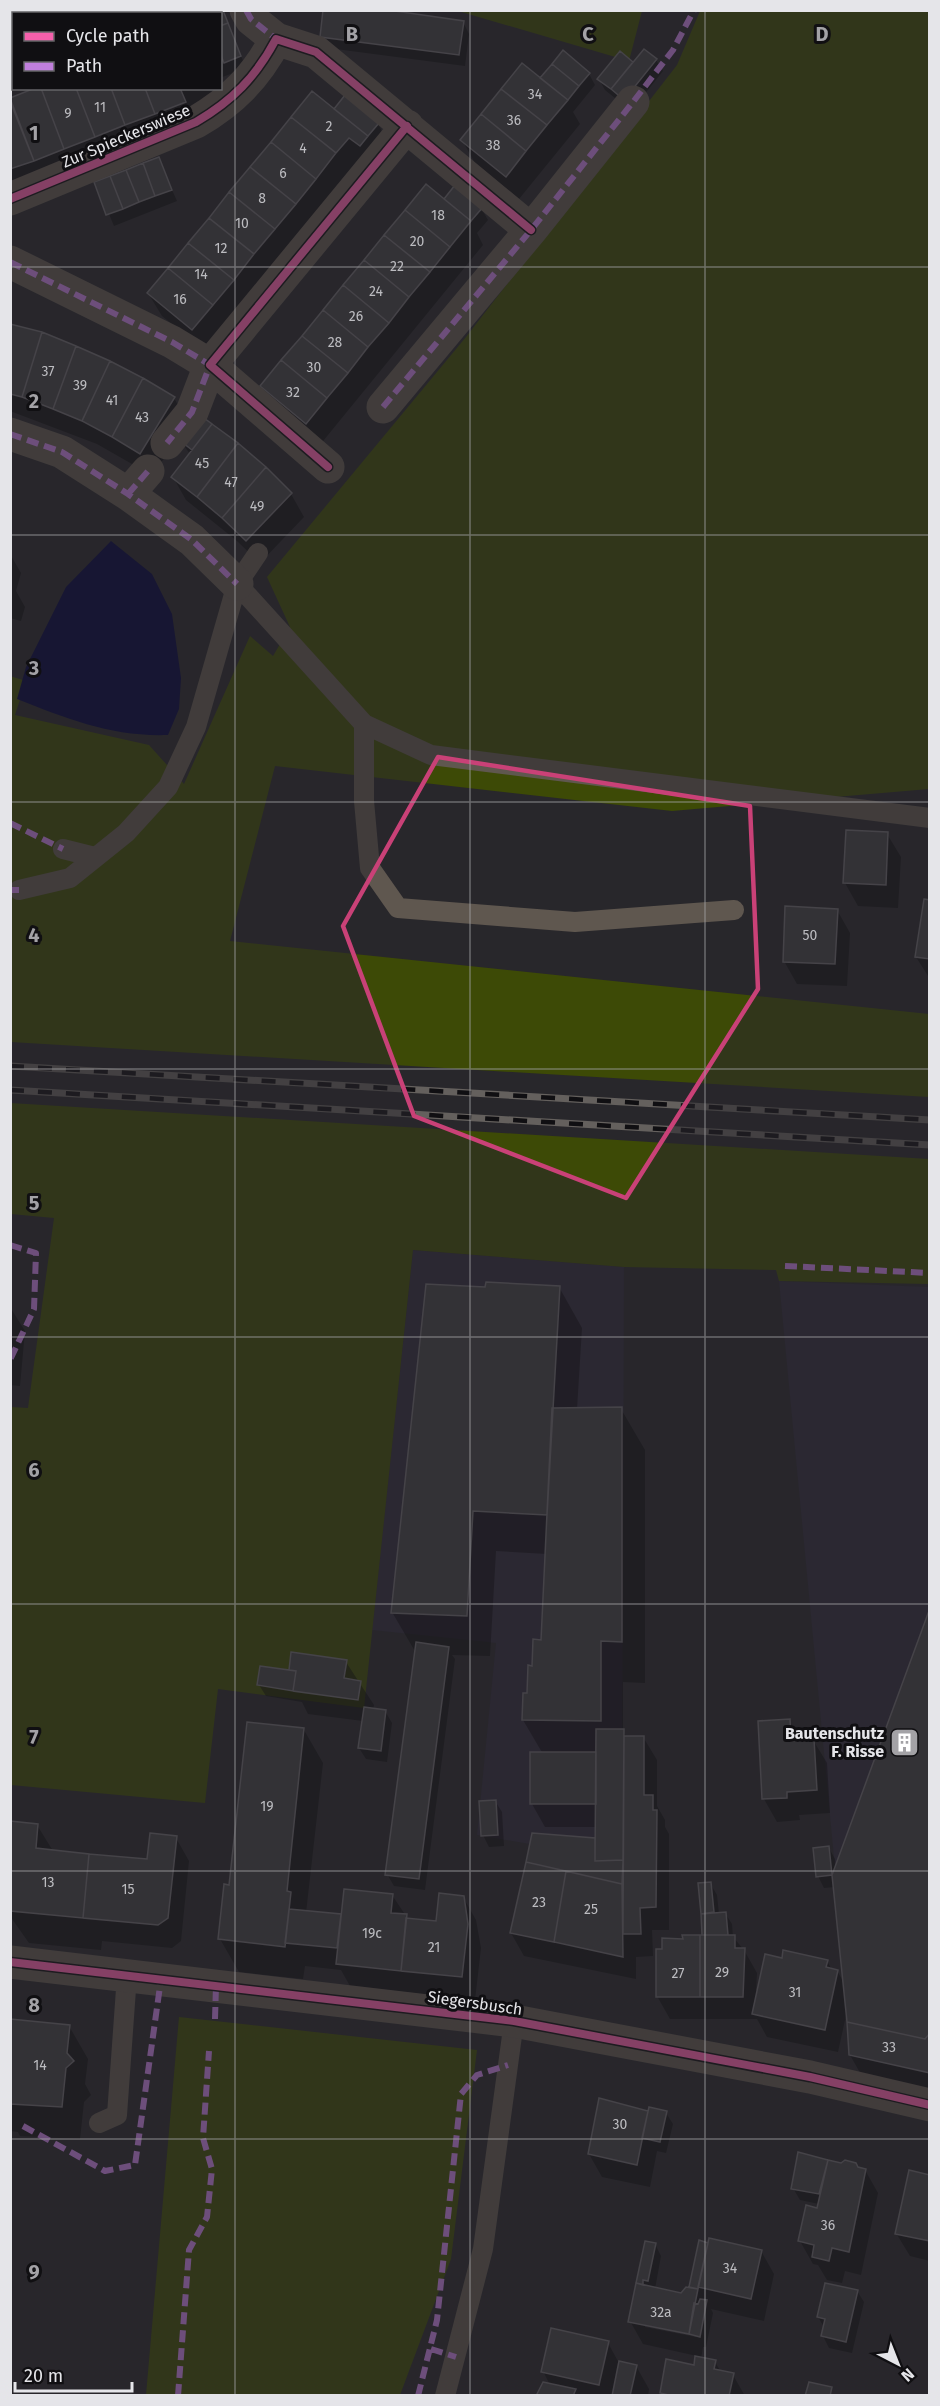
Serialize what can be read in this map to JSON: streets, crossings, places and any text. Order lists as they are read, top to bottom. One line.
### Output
{"streets":{"street":["Zur Spieckerswiese","Siegersbusch"]},"places":{"building":["Bautenschutz F. Risse"]},"house_numbers":["34","11","9","36","2","38","4","6","8","18","10","20","12","22","14","24","16","26","28","30","37","39","32","41","43","45","47","49","50","19","13","15","23","25","19c","21","29","27","31","33","14","30","36","34","32a"],"legend":["Cycle path","Path"],"scale_bar":"20 m","north":"bottom right","grid":{"columns":["B","C","D"],"rows":["1","2","3","4","5","6","7","8","9"]}}
